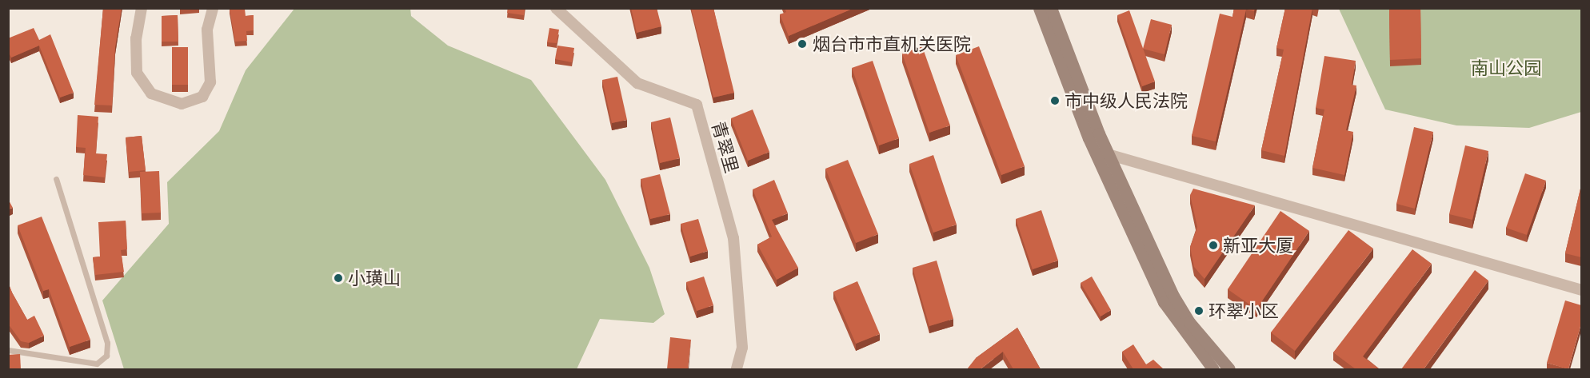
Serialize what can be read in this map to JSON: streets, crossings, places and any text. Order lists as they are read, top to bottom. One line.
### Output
{"streets":{"street":["青翠里"]},"parks":["南山公园"],"places":["烟台市市直机关医院","市中级人民法院","新亚大厦","小璜山","环翠小区"]}
